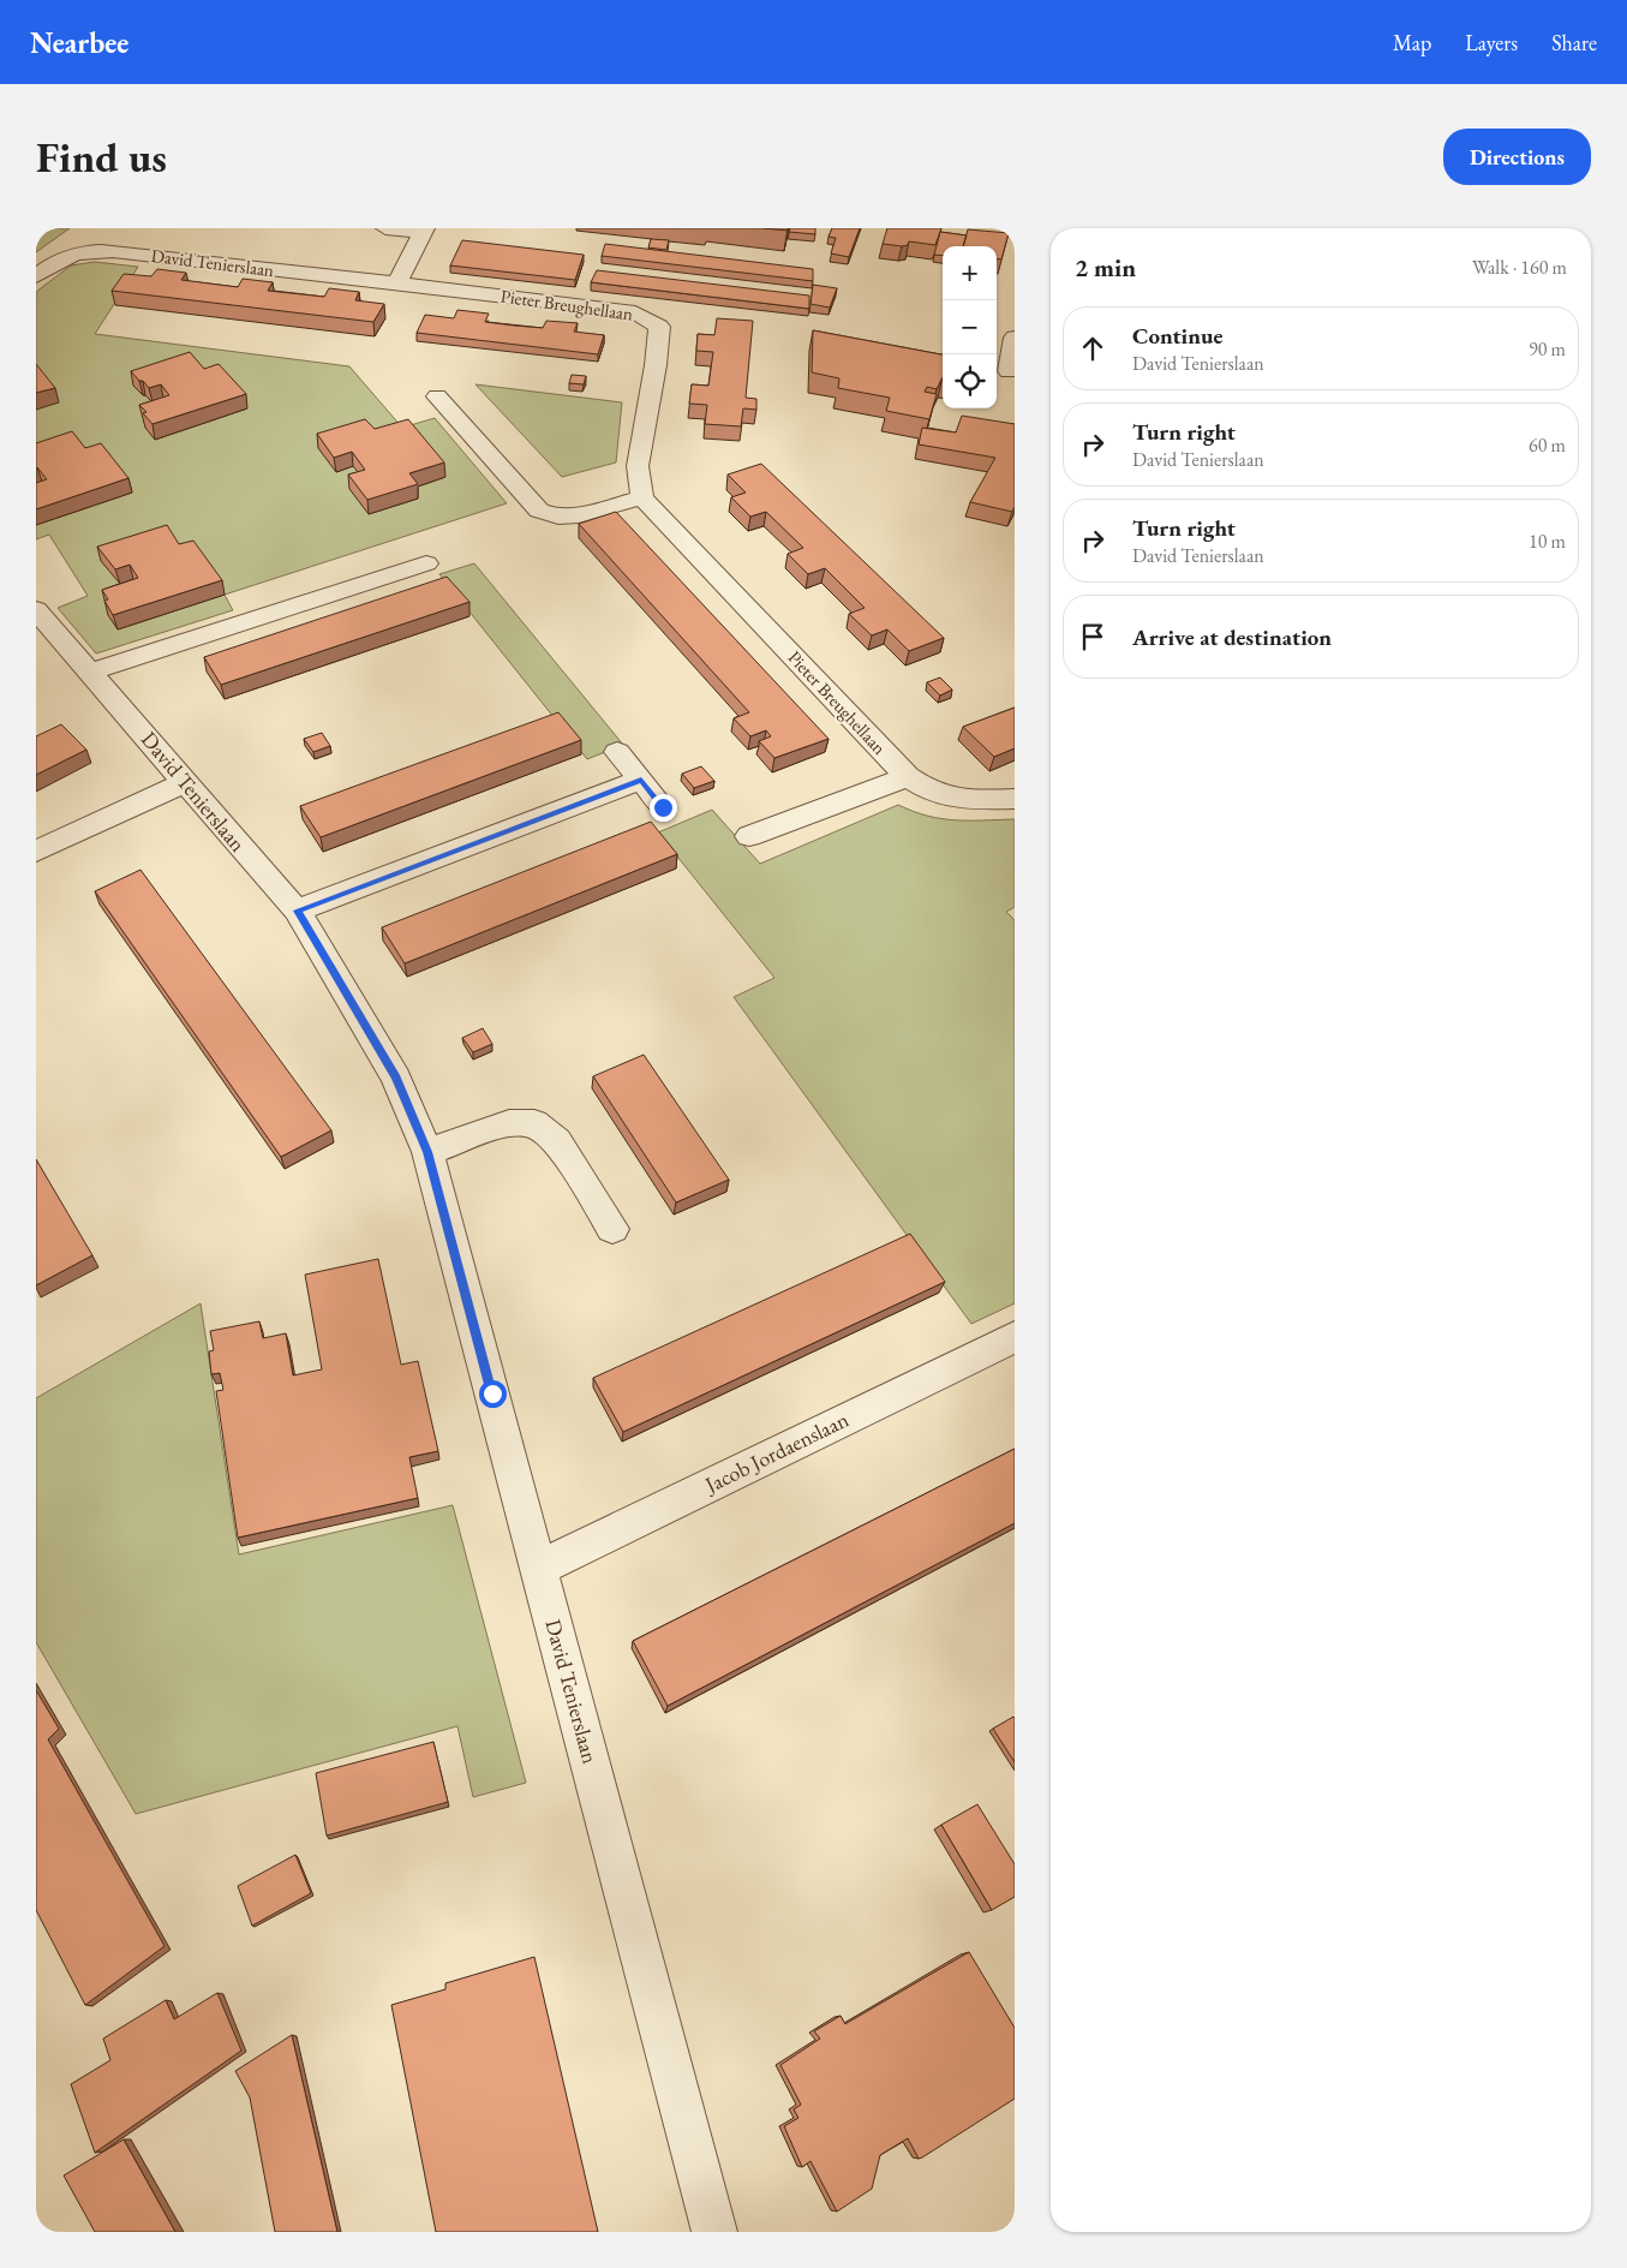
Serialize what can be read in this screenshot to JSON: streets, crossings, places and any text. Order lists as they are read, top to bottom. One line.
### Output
{"streets":{"street":["David Tenierslaan","Pieter Breughellaan","Jacob Jordaenslaan"]},"crossings":[["David Tenierslaan","Pieter Breughellaan"],["David Tenierslaan","Jacob Jordaenslaan"]],"page":{"header":"Nearbee","nav":["Map","Layers","Share"],"buttons":"Directions","title":"Find us","heading":["2 min","Walk · 160 m"],"map_buttons":["+","−"],"list":[["Continue","David Tenierslaan","90 m"],["Turn right","David Tenierslaan","60 m"],["Turn right","David Tenierslaan","10 m"],"Arrive at destination"]}}
